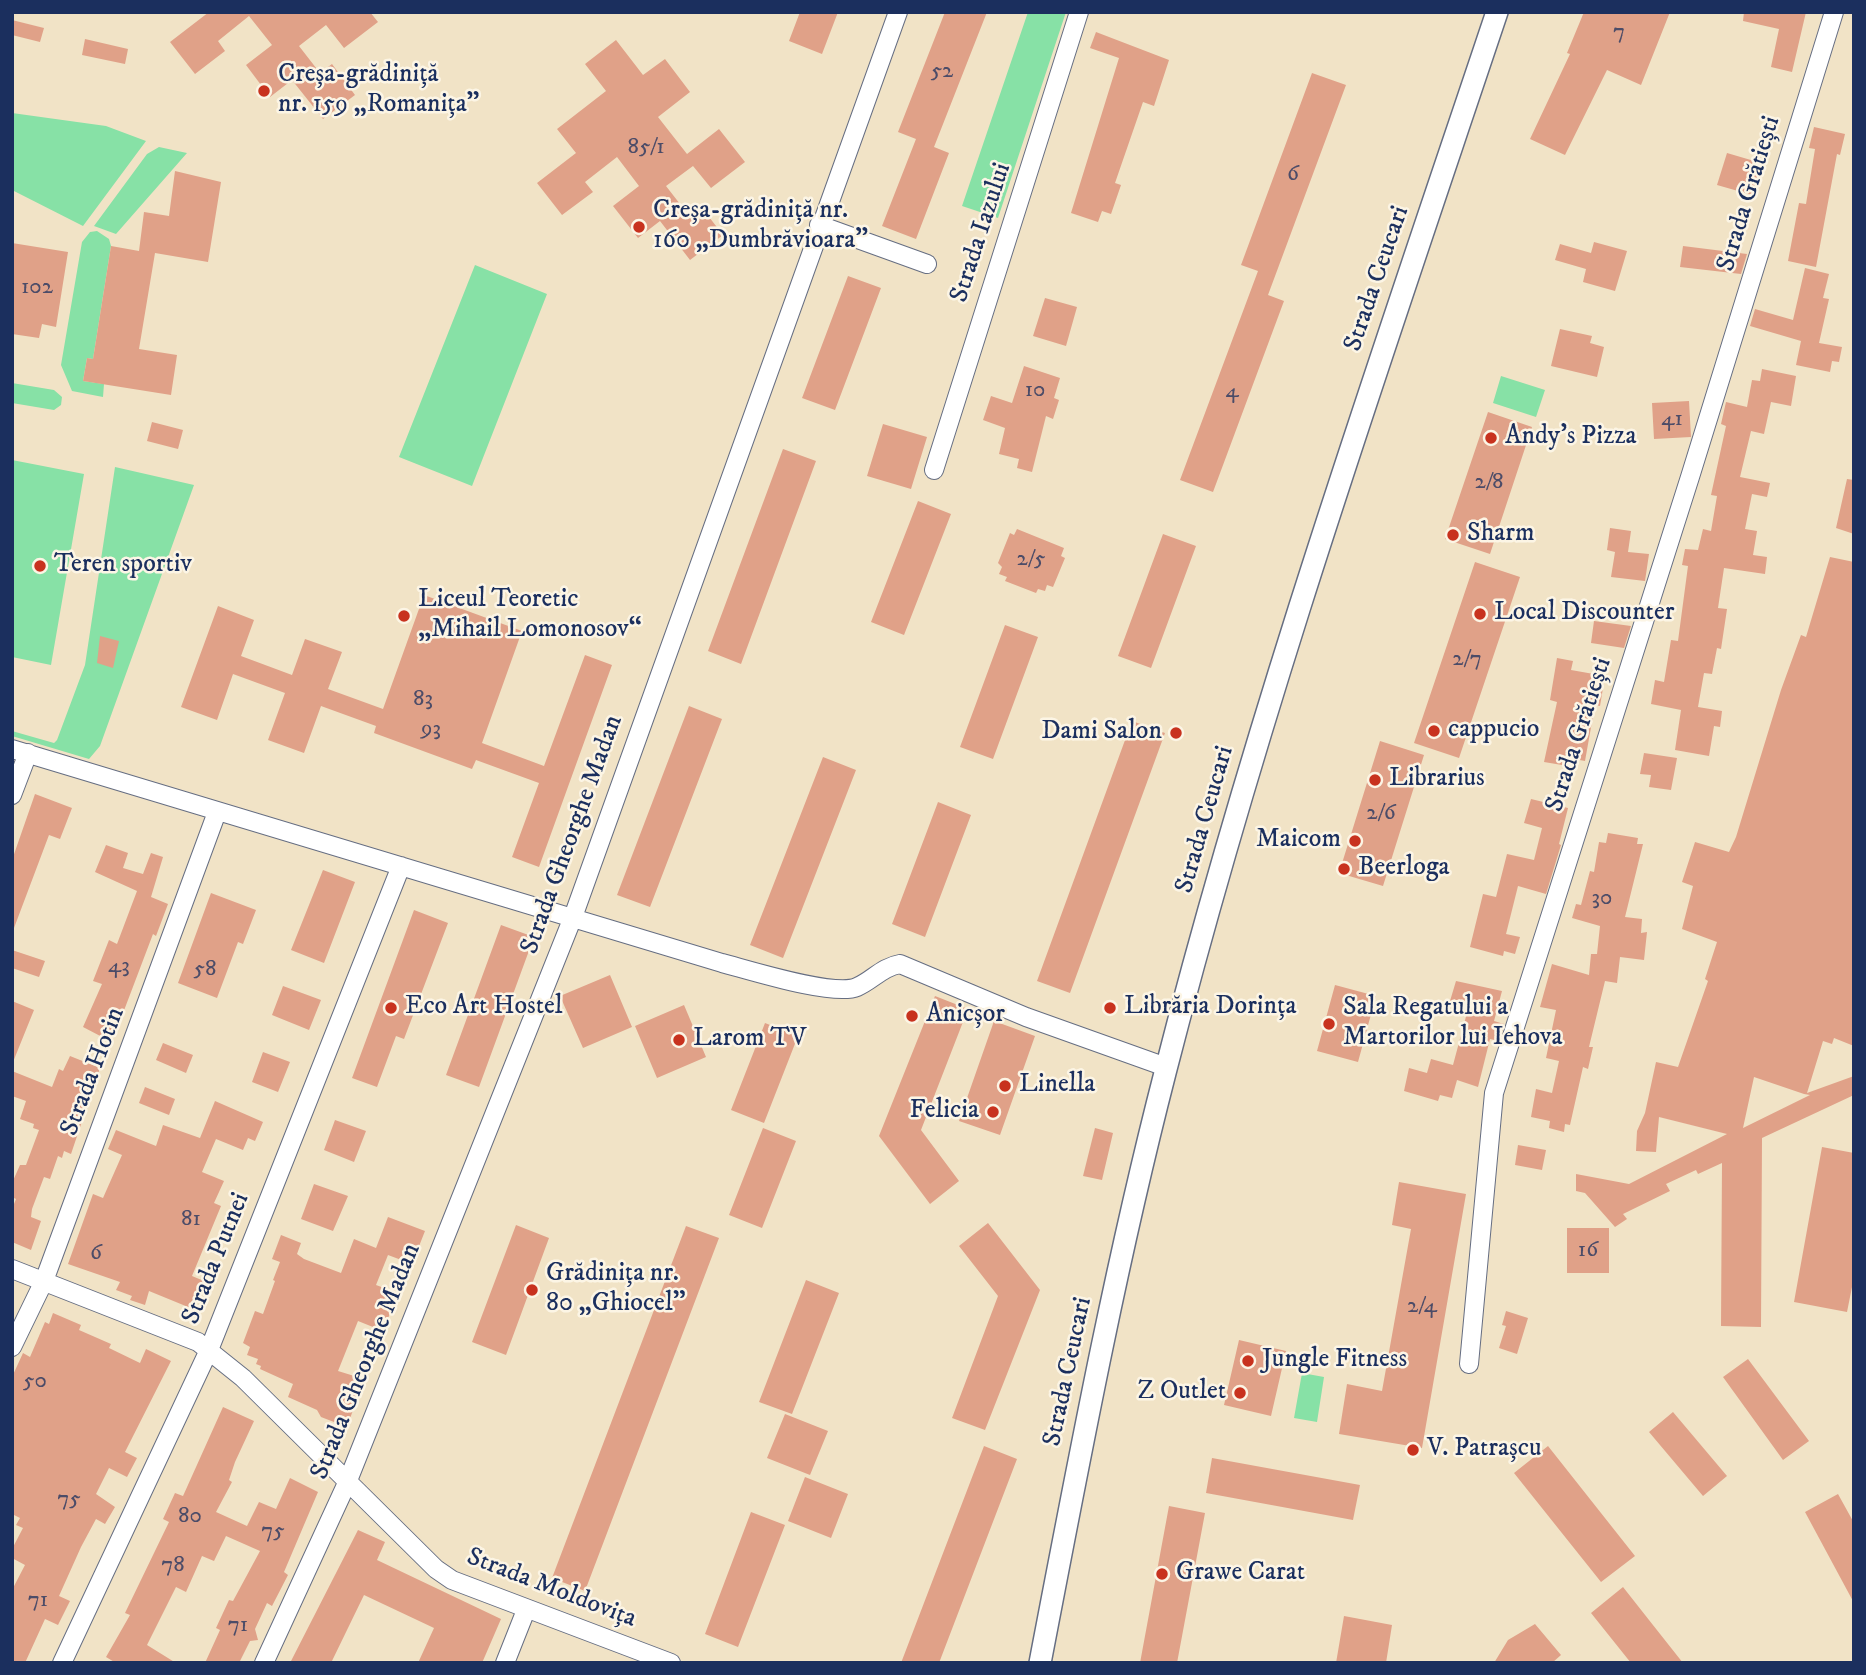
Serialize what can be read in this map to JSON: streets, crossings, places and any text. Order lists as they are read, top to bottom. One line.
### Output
{"streets":{"street":["Strada Grătiești","Strada Iazului","Strada Ceucari","Strada Gheorghe Madan","Strada Hotin","Strada Putnei","Strada Moldovița"]},"crossings":[["Strada Gheorghe Madan","Strada Moldovița"],["Strada Hotin","Strada Moldovița"],["Strada Putnei","Strada Moldovița"]],"places":["Creșa-grădiniță nr. 159 „Romanița”","Creșa-grădiniță nr. 160 „Dumbrăvioara”","Andy's Pizza","Sharm","Teren sportiv","Local Discounter","Liceul Teoretic „Mihail Lomonosov“","cappucio","Dami Salon","Librarius","Maicom","Beerloga","Eco Art Hostel","Librăria Dorința","Anicșor","Sala Regatului a Martorilor lui Iehova","Larom TV","Linella","Felicia","Grădinița nr. 80 „Ghiocel”","Jungle Fitness","Z Outlet","V. Patrașcu","Grawe Carat"],"house_numbers":["7","52","85/1","6","102","10","4","41","2/8","2/5","2/7","83","93","2/6","30","43","58","81","16","6","2/4","50","75","80","75","78","71","71"]}
